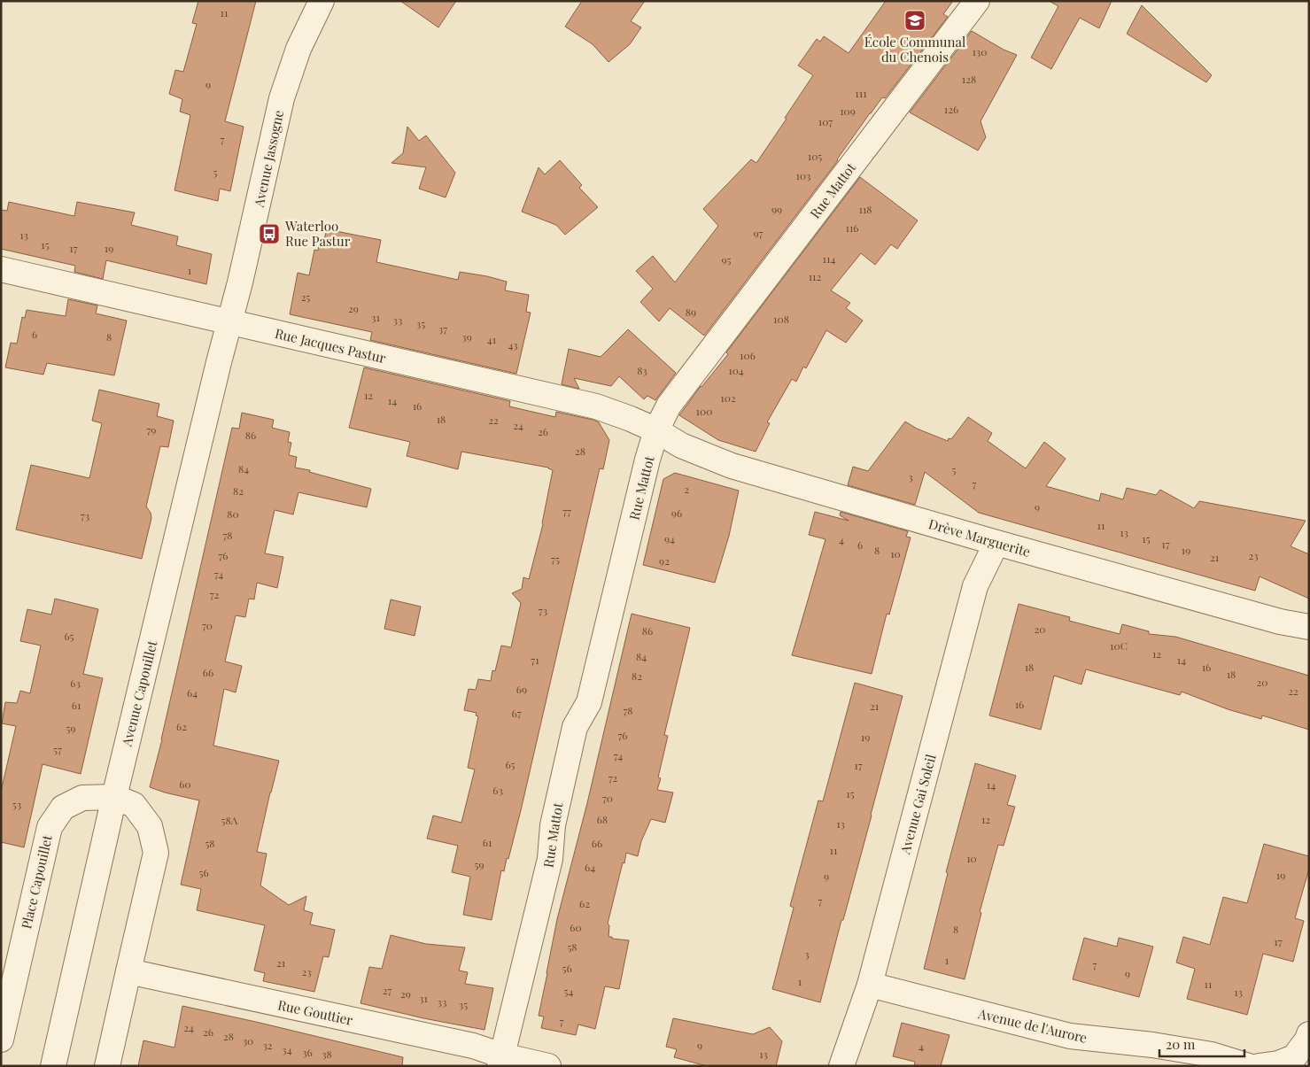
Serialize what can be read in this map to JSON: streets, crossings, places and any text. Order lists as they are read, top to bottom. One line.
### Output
{"streets":{"street":["Avenue Jassogne","Rue Mattot","Rue Jacques Pastur","Drève Marguerite","Avenue Capouillet","Avenue Gai Soleil","Place Capouillet","Rue Gouttier","Avenue de l'Aurore"]},"crossings":[["Avenue Jassogne","Rue Jacques Pastur"],["Avenue Jassogne","Avenue Capouillet"],["Rue Mattot","Rue Jacques Pastur"],["Rue Mattot","Drève Marguerite"],["Rue Mattot","Rue Gouttier"],["Rue Jacques Pastur","Drève Marguerite"],["Rue Jacques Pastur","Avenue Capouillet"],["Drève Marguerite","Avenue Gai Soleil"],["Avenue Capouillet","Place Capouillet"],["Avenue Gai Soleil","Avenue de l'Aurore"],["Place Capouillet","Rue Gouttier"]],"places":{"school or university":["École Communal du Chenois"],"bus stop":["Waterloo Rue Pastur"]},"house_numbers":["11","130","128","9","111","126","109","107","7","105","5","103","99","118","116","97","13","15","17","19","114","95","1","112","25","29","89","31","108","33","35","37","6","8","39","41","43","106","83","104","12","102","14","16","100","18","22","24","79","26","86","28","84","5","3","7","2","82","9","77","96","80","73","11","13","78","94","15","4","17","6","8","19","10","76","23","21","75","92","74","72","73","70","20","86","65","10C","12","84","71","14","18","16","66","18","82","20","63","69","22","64","16","61","21","78","67","62","59","76","19","57","74","65","17","72","60","14","63","15","70","53","68","12","58A","13","61","58","66","11","10","59","64","56","19","9","7","62","60","8","17","58","3","1","21","7","56","23","9","1","11","27","54","13","29","31","33","35","7","24","26","28","30","32","9","4","34","36","38","13"],"scale_bar":"20 m"}
